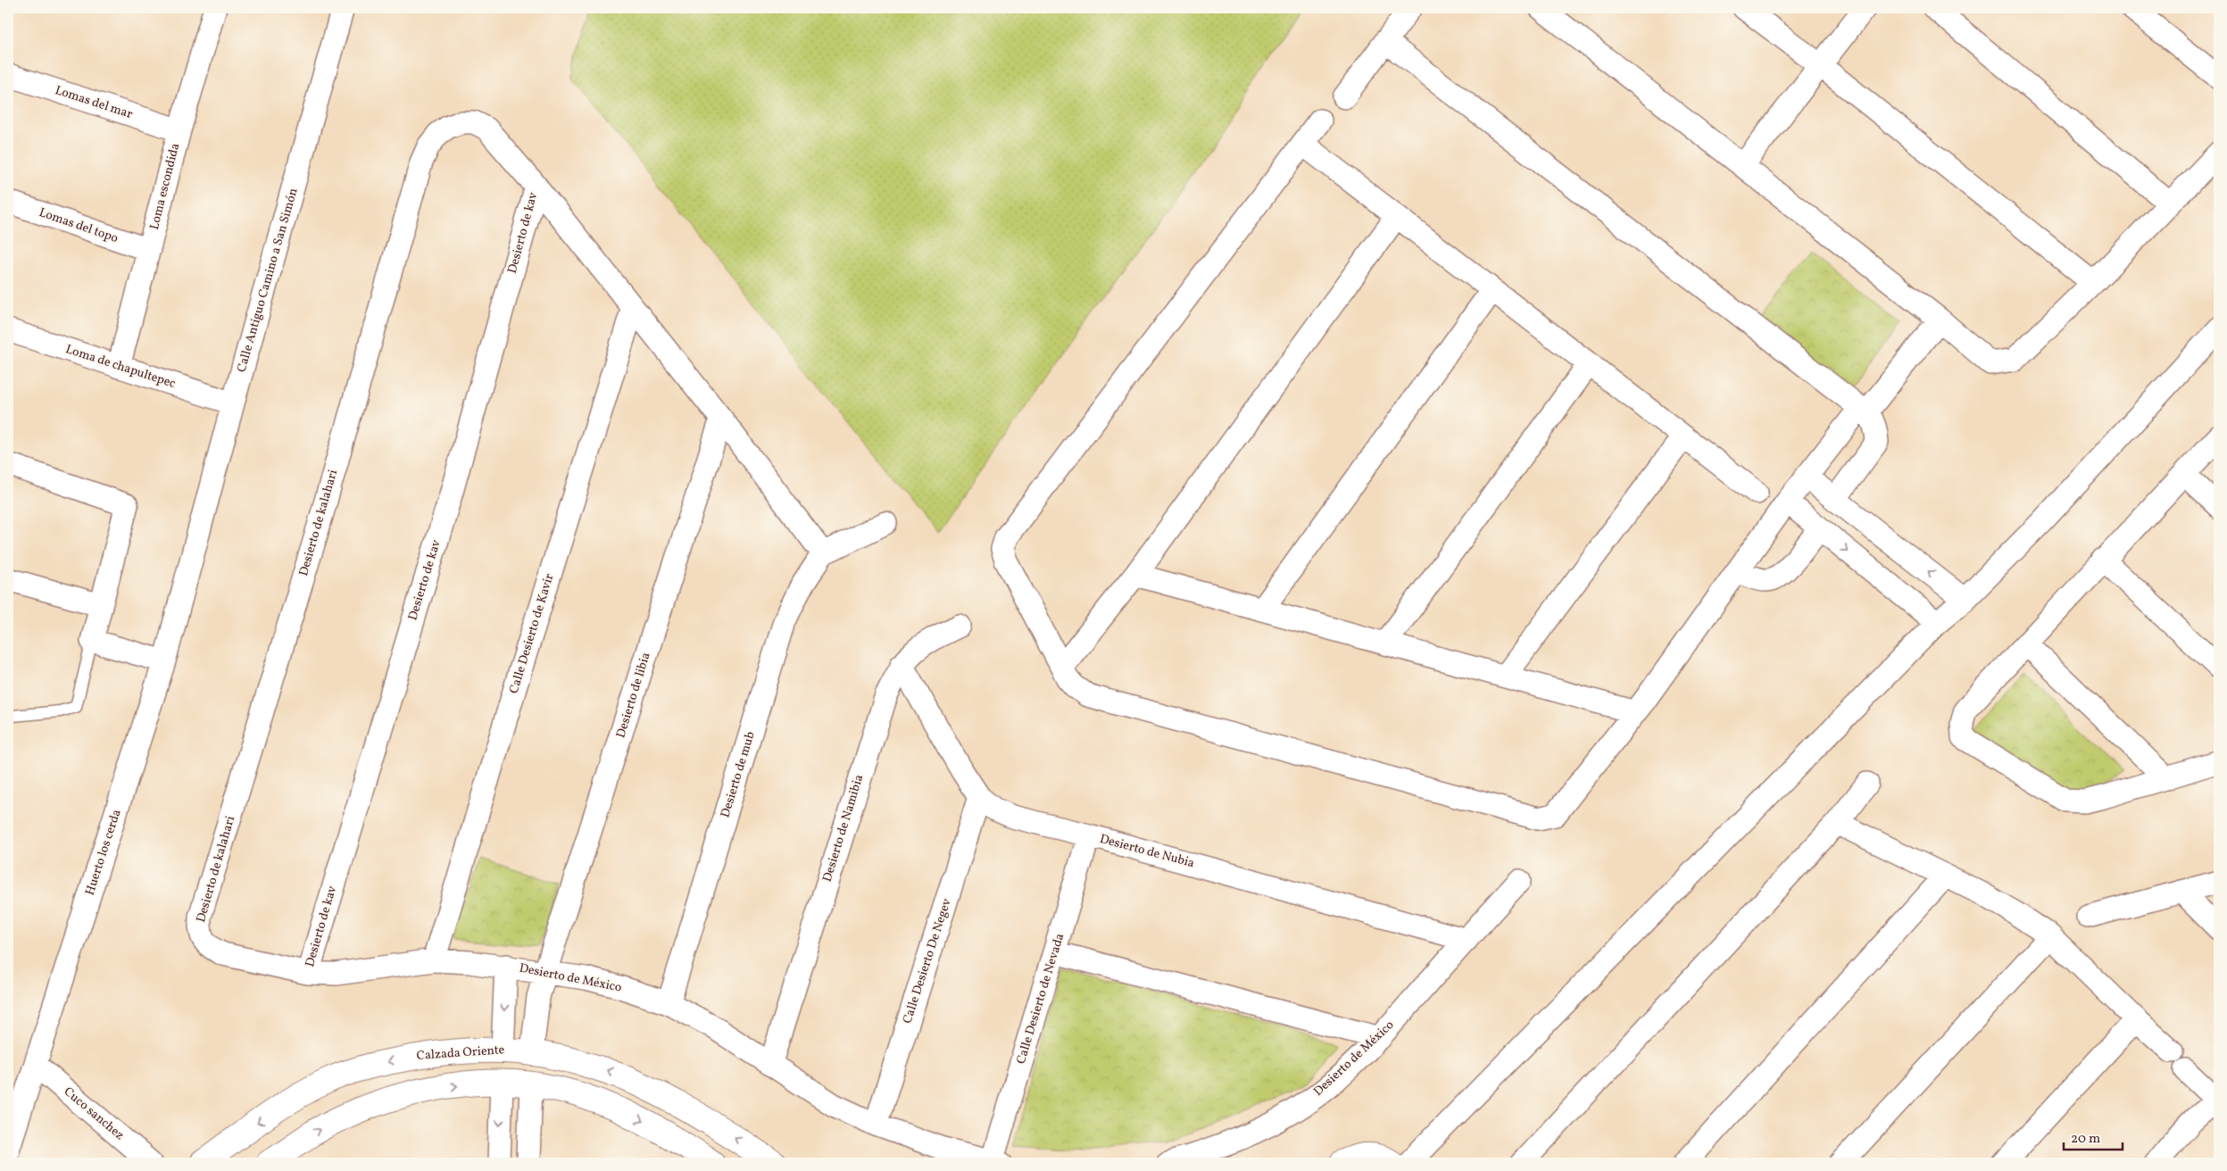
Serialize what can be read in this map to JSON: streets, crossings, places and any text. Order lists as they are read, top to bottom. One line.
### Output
{"streets":{"street":["Lomas del mar","Loma escondida","Lomas del topo","Desierto de kav","Calle Antiguo Camino a San Simón","Loma de chapultepec","Desierto de kalahari","Calle Desierto de Kavir","Desierto de libia","Desierto de mub","Desierto de Namibia","Desierto de Nubia","Huerto los cerda","Calle Desierto De Negev","Desierto de México","Calle Desierto de Nevada","Calzada Oriente","Cuco sanchez"]},"crossings":[["Lomas del mar","Loma escondida"],["Loma escondida","Lomas del topo"],["Loma escondida","Loma de chapultepec"],["Desierto de kav","Desierto de kalahari"],["Desierto de kav","Desierto de México"],["Calle Antiguo Camino a San Simón","Loma de chapultepec"],["Calle Antiguo Camino a San Simón","Huerto los cerda"],["Desierto de kalahari","Desierto de México"],["Calle Desierto de Kavir","Desierto de México"],["Desierto de libia","Desierto de México"],["Desierto de libia","Calzada Oriente"],["Desierto de mub","Desierto de México"],["Desierto de Namibia","Desierto de Nubia"],["Desierto de Namibia","Desierto de México"],["Desierto de Nubia","Calle Desierto De Negev"],["Desierto de Nubia","Desierto de México"],["Desierto de Nubia","Calle Desierto de Nevada"],["Huerto los cerda","Cuco sanchez"],["Calle Desierto De Negev","Desierto de México"],["Desierto de México","Calle Desierto de Nevada"]],"scale_bar":"20 m"}
